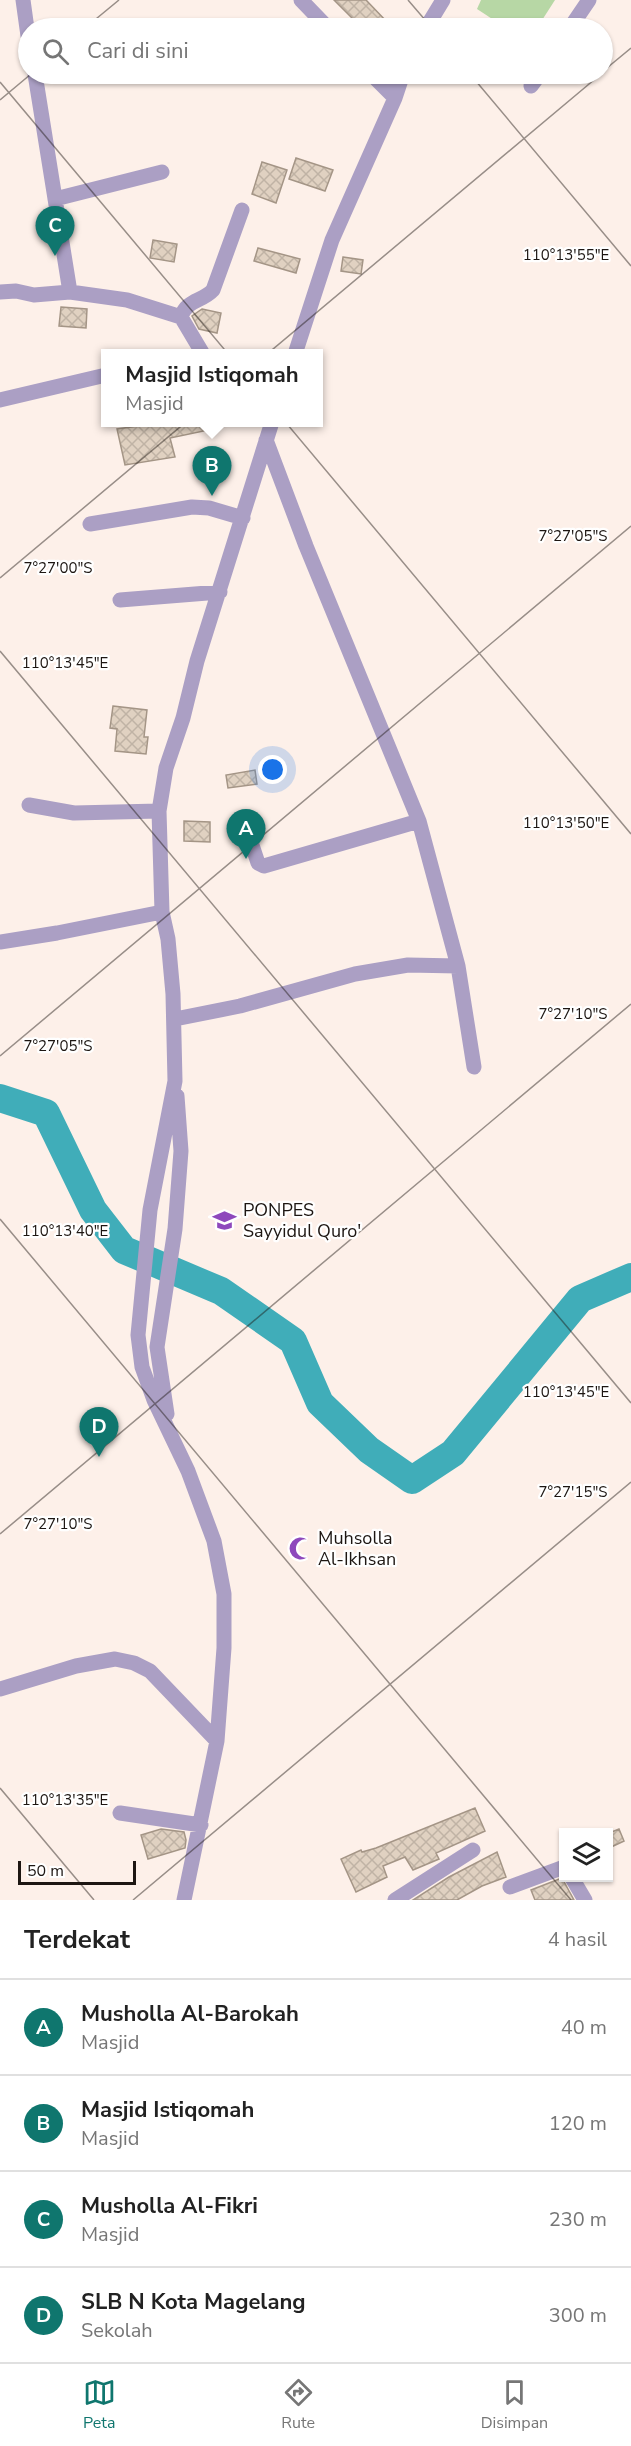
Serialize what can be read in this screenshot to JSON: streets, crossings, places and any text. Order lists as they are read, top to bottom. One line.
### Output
{"places":{"school or university":["PONPES Sayyidul Quro'"],"mosque":["Muhsolla Al-Ikhsan"]},"scale_bar":"50 m","page":{"search":"Cari di sini","pins":["C","B","A","D"],"popup":["Masjid Istiqomah","Masjid"],"scale":"50 m","heading":["Terdekat","4 hasil"],"list":[{"mark":"A","name":"Musholla Al-Barokah","note":"Masjid","value":"40 m"},{"mark":"B","name":"Masjid Istiqomah","note":"Masjid","value":"120 m"},{"mark":"C","name":"Musholla Al-Fikri","note":"Masjid","value":"230 m"},{"mark":"D","name":"SLB N Kota Magelang","note":"Sekolah","value":"300 m"}],"nav":["Peta","Rute","Disimpan"]},"coordinates":["110°13'55\"E","7°27'05\"S","7°27'00\"S","110°13'45\"E","110°13'50\"E","7°27'10\"S","110°13'40\"E","7°27'15\"S","110°13'35\"E"]}
